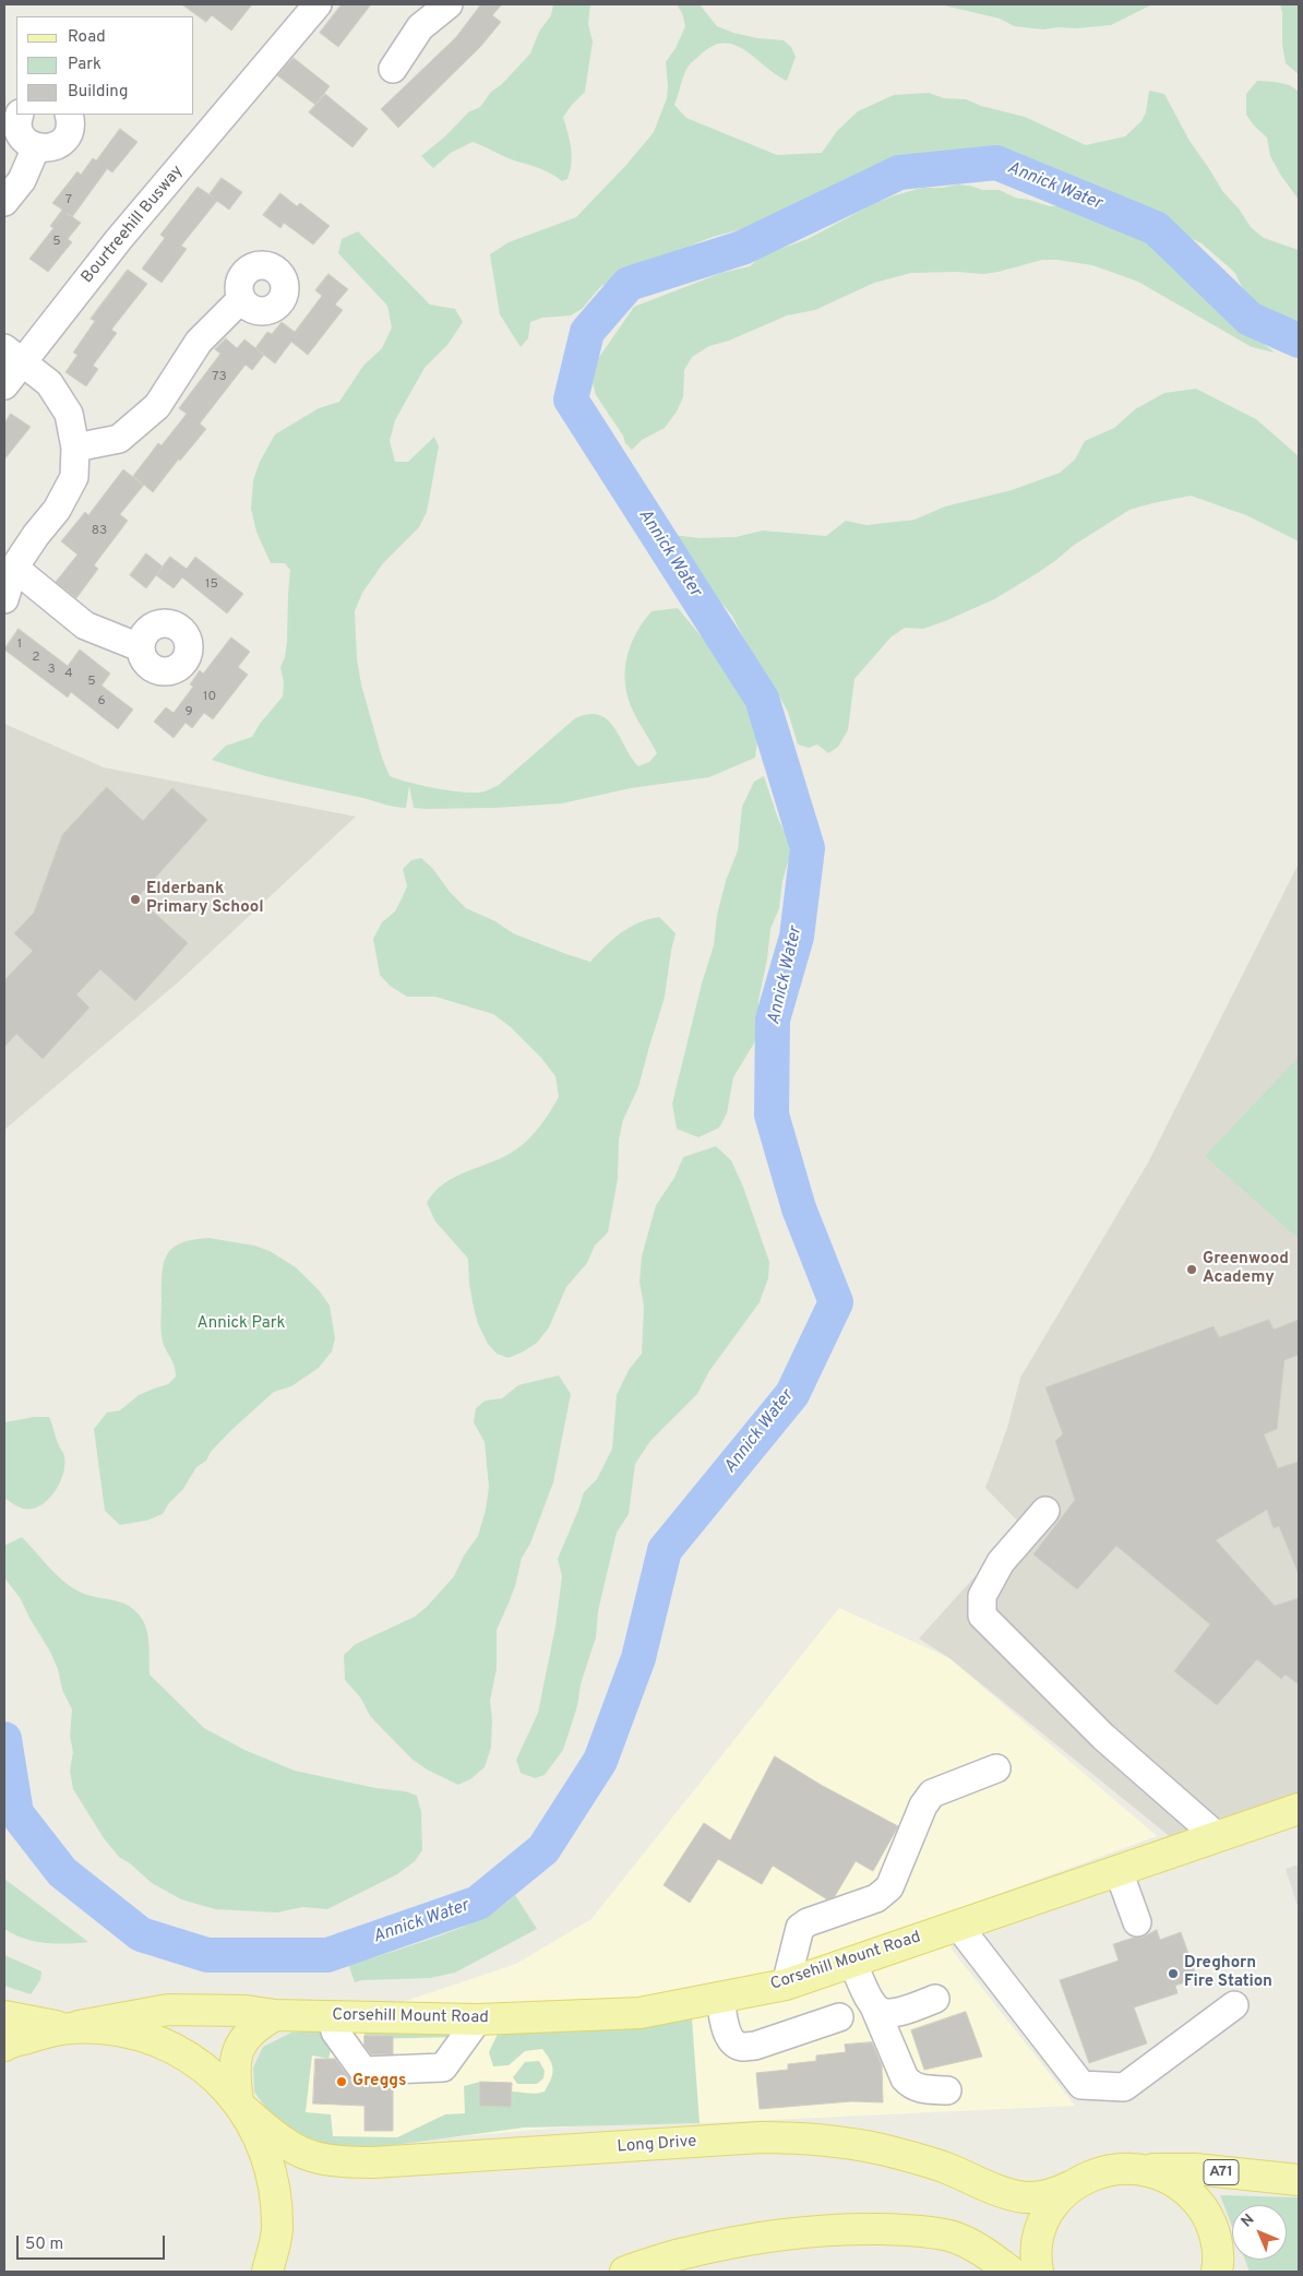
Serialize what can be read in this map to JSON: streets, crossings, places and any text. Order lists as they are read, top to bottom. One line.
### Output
{"streets":{"main road":["Corsehill Mount Road","Long Drive","A71"],"street":["Bourtreehill Busway"]},"water":["Annick Water"],"parks":["Annick Park"],"places":["Elderbank Primary School","Greenwood Academy","Dreghorn Fire Station","Greggs"],"house_numbers":["7","5","73","83","15","1","2","3","4","5","10","6","9"],"legend":["Road","Park","Building"],"scale_bar":"50 m","north":"top left"}
